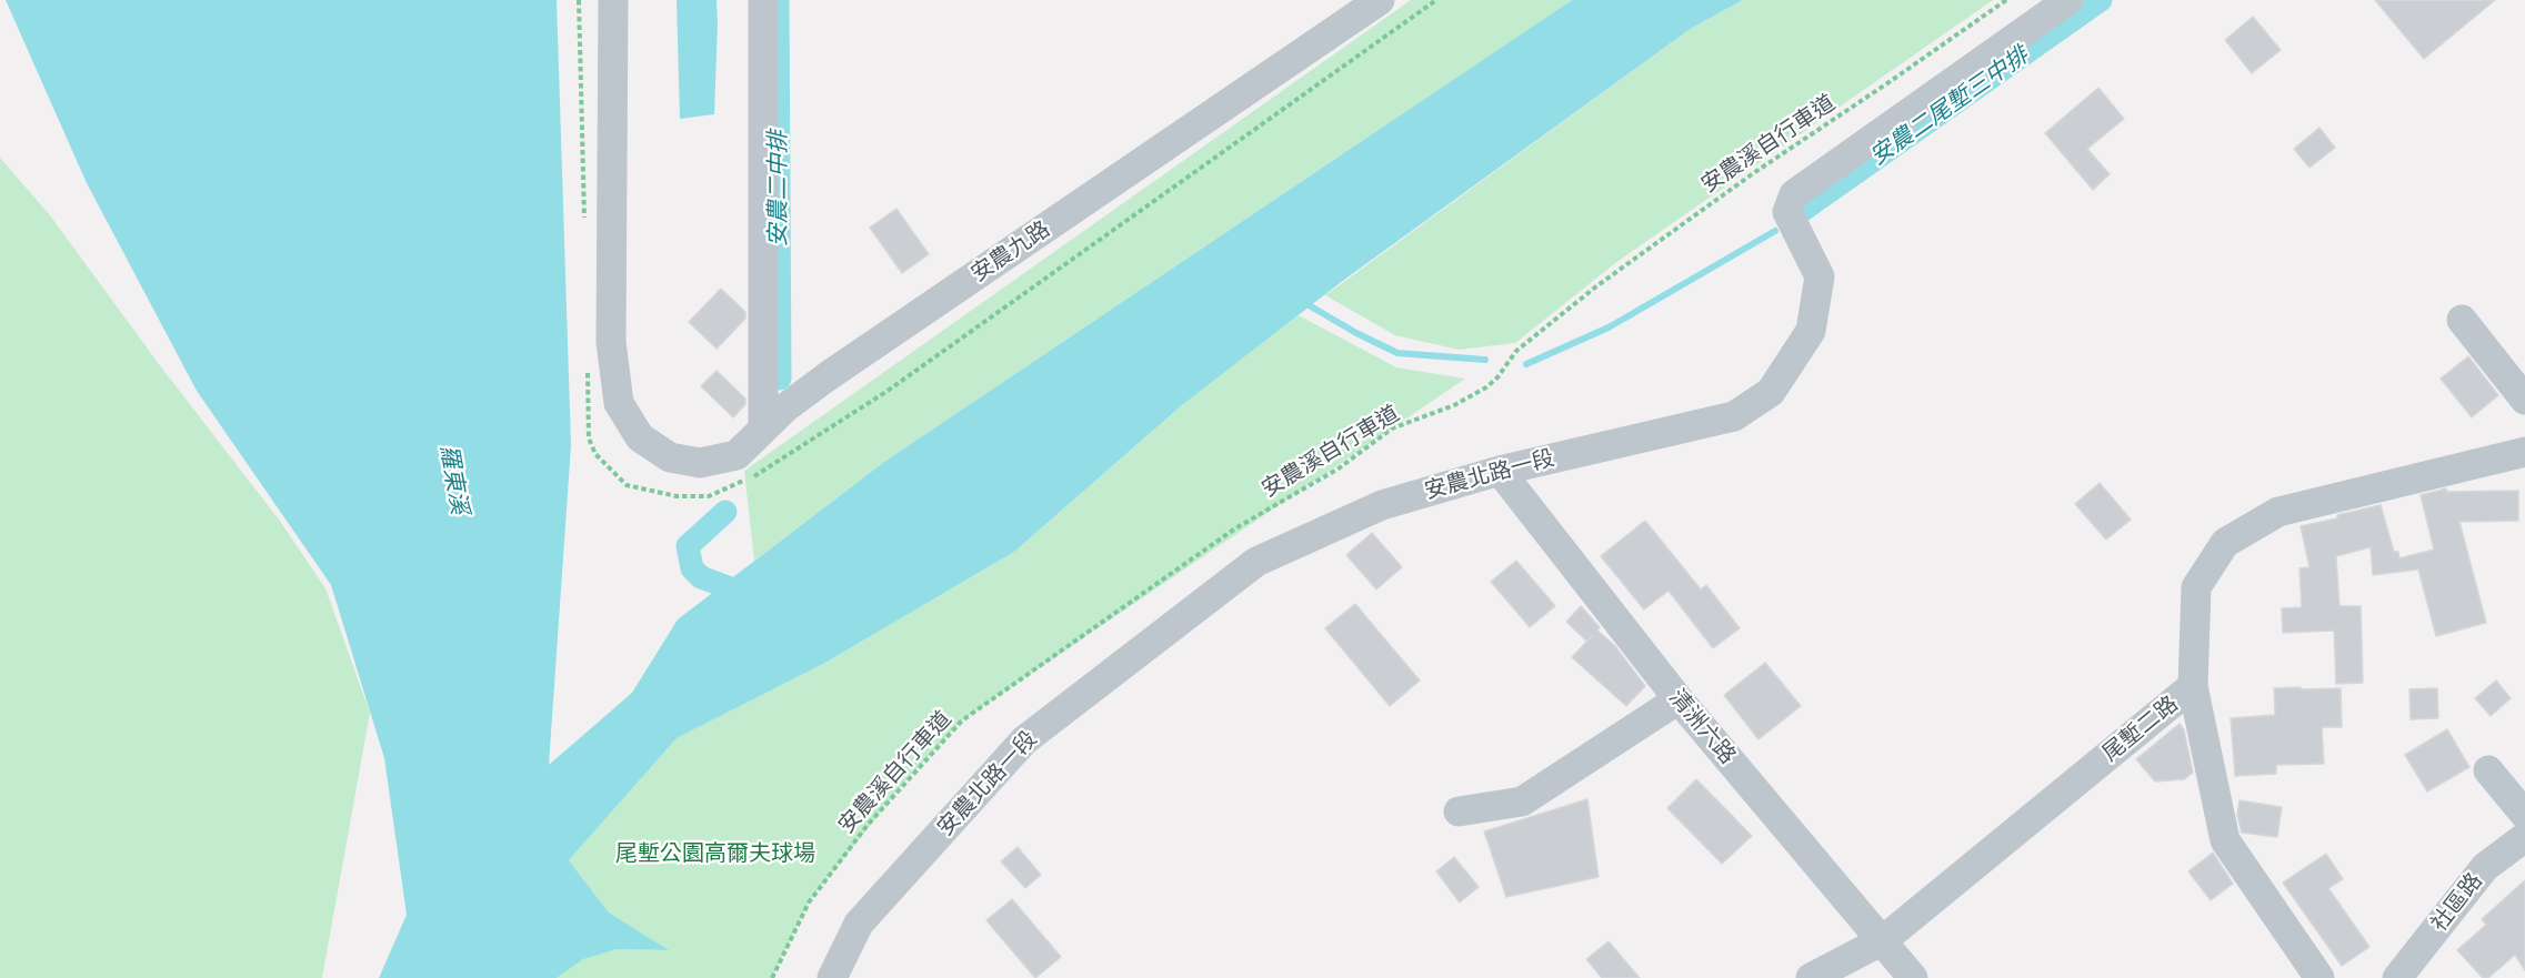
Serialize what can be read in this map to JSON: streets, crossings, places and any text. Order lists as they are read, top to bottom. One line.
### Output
{"streets":{"street":["安農九路","安農北路一段","清洲六路","尾塹二路","社區路"],"path":["安農溪自行車道"]},"crossings":[["安農北路一段","清洲六路"],["清洲六路","尾塹二路"]],"water":["安農二尾塹三中排","安農二中排","羅東溪"],"parks":["尾塹公園高爾夫球場"]}
